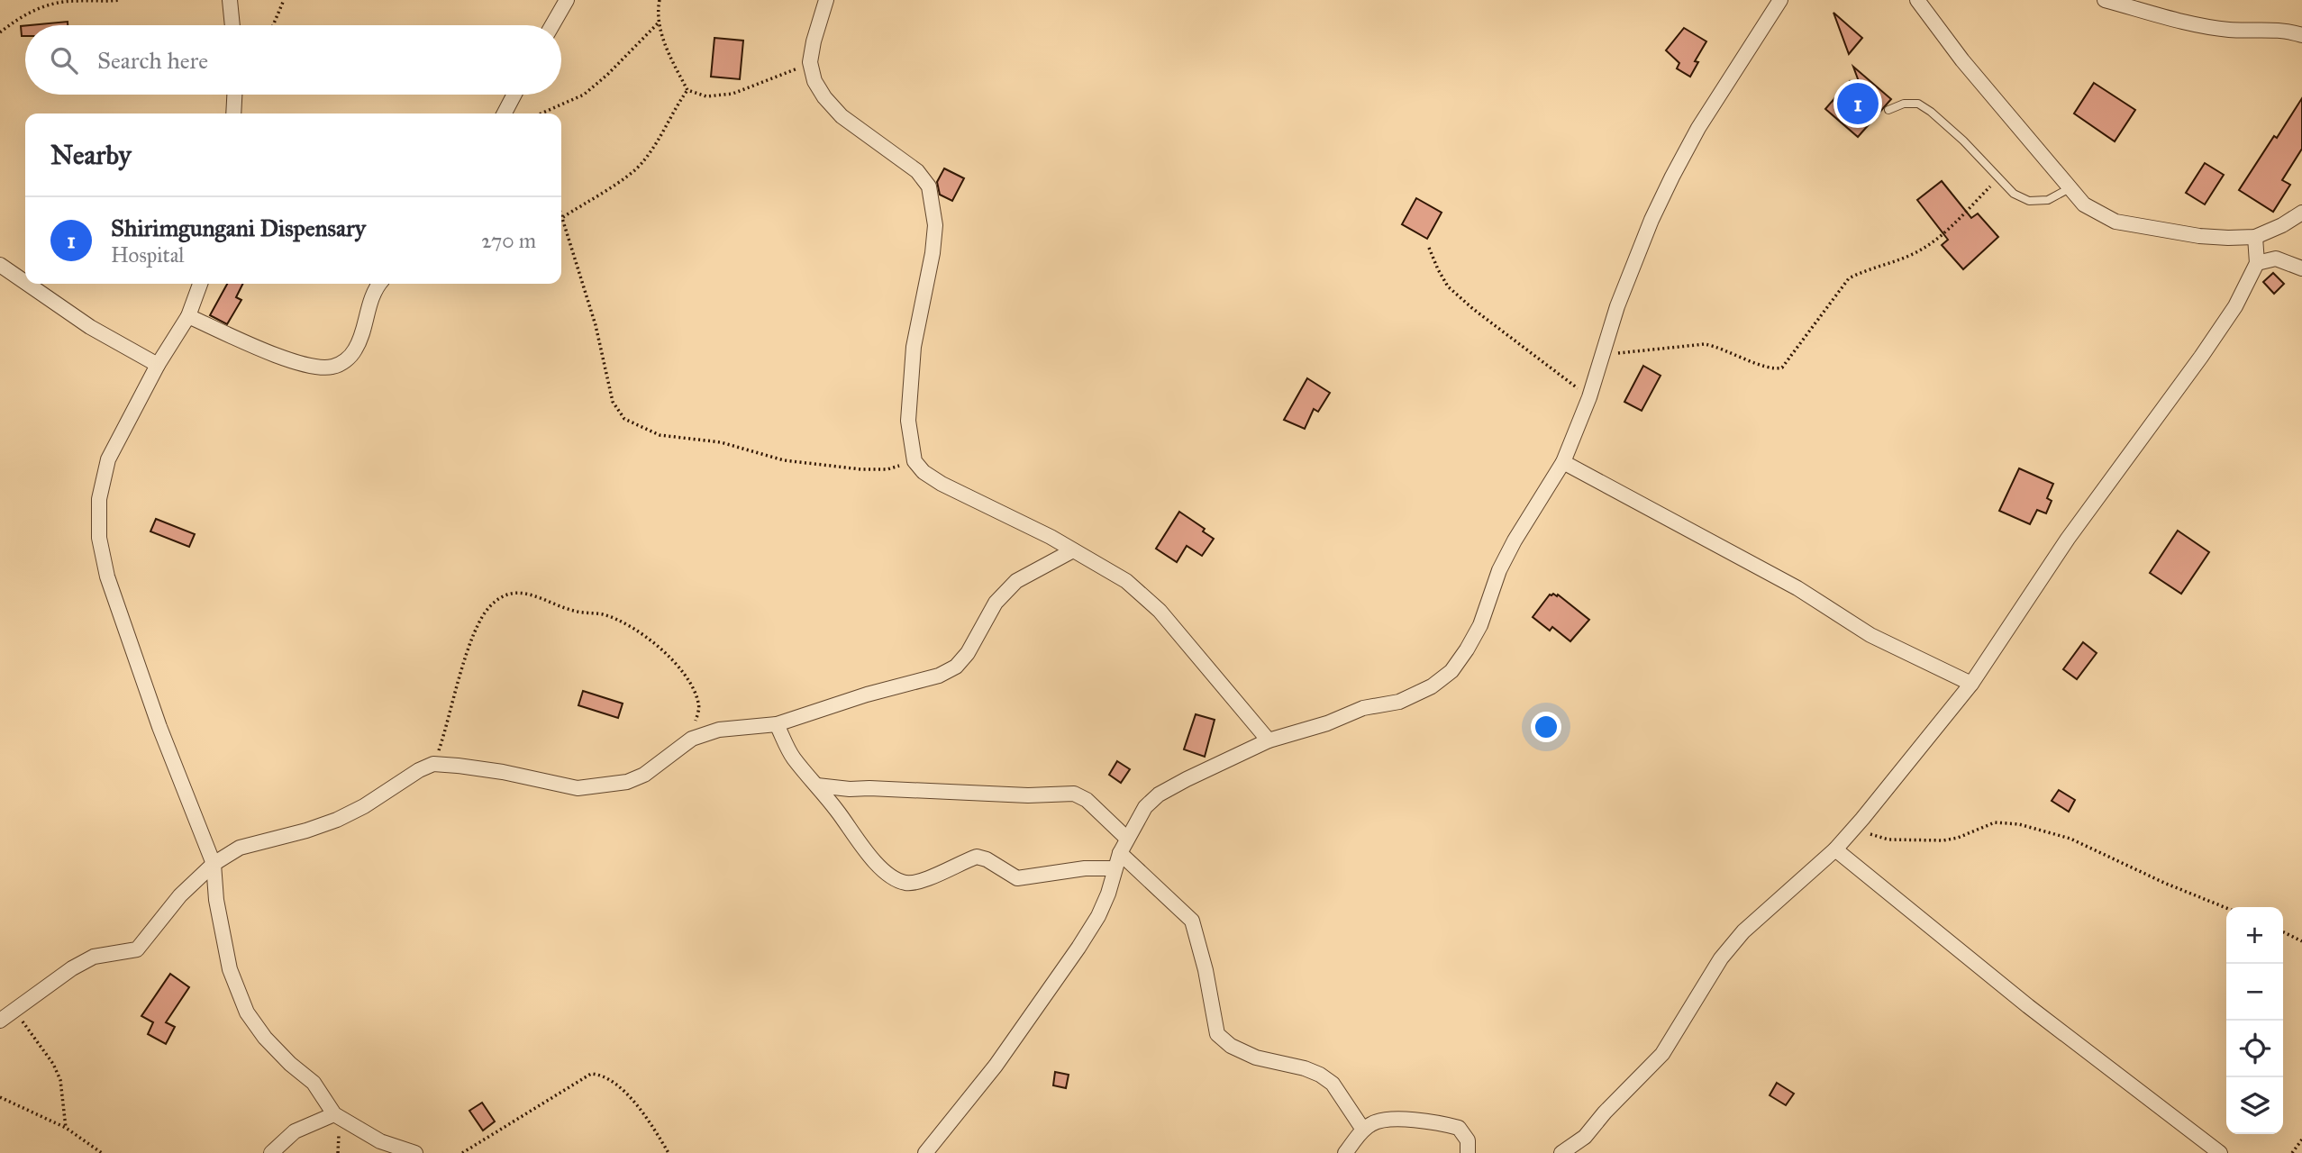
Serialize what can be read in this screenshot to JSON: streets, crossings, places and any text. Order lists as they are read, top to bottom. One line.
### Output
{"page":{"search":"Search here","pins":"1","heading":"Nearby","list":[{"mark":"1","name":"Shirimgungani Dispensary","note":"Hospital","value":"270 m"}],"map_buttons":["+","−"]}}
